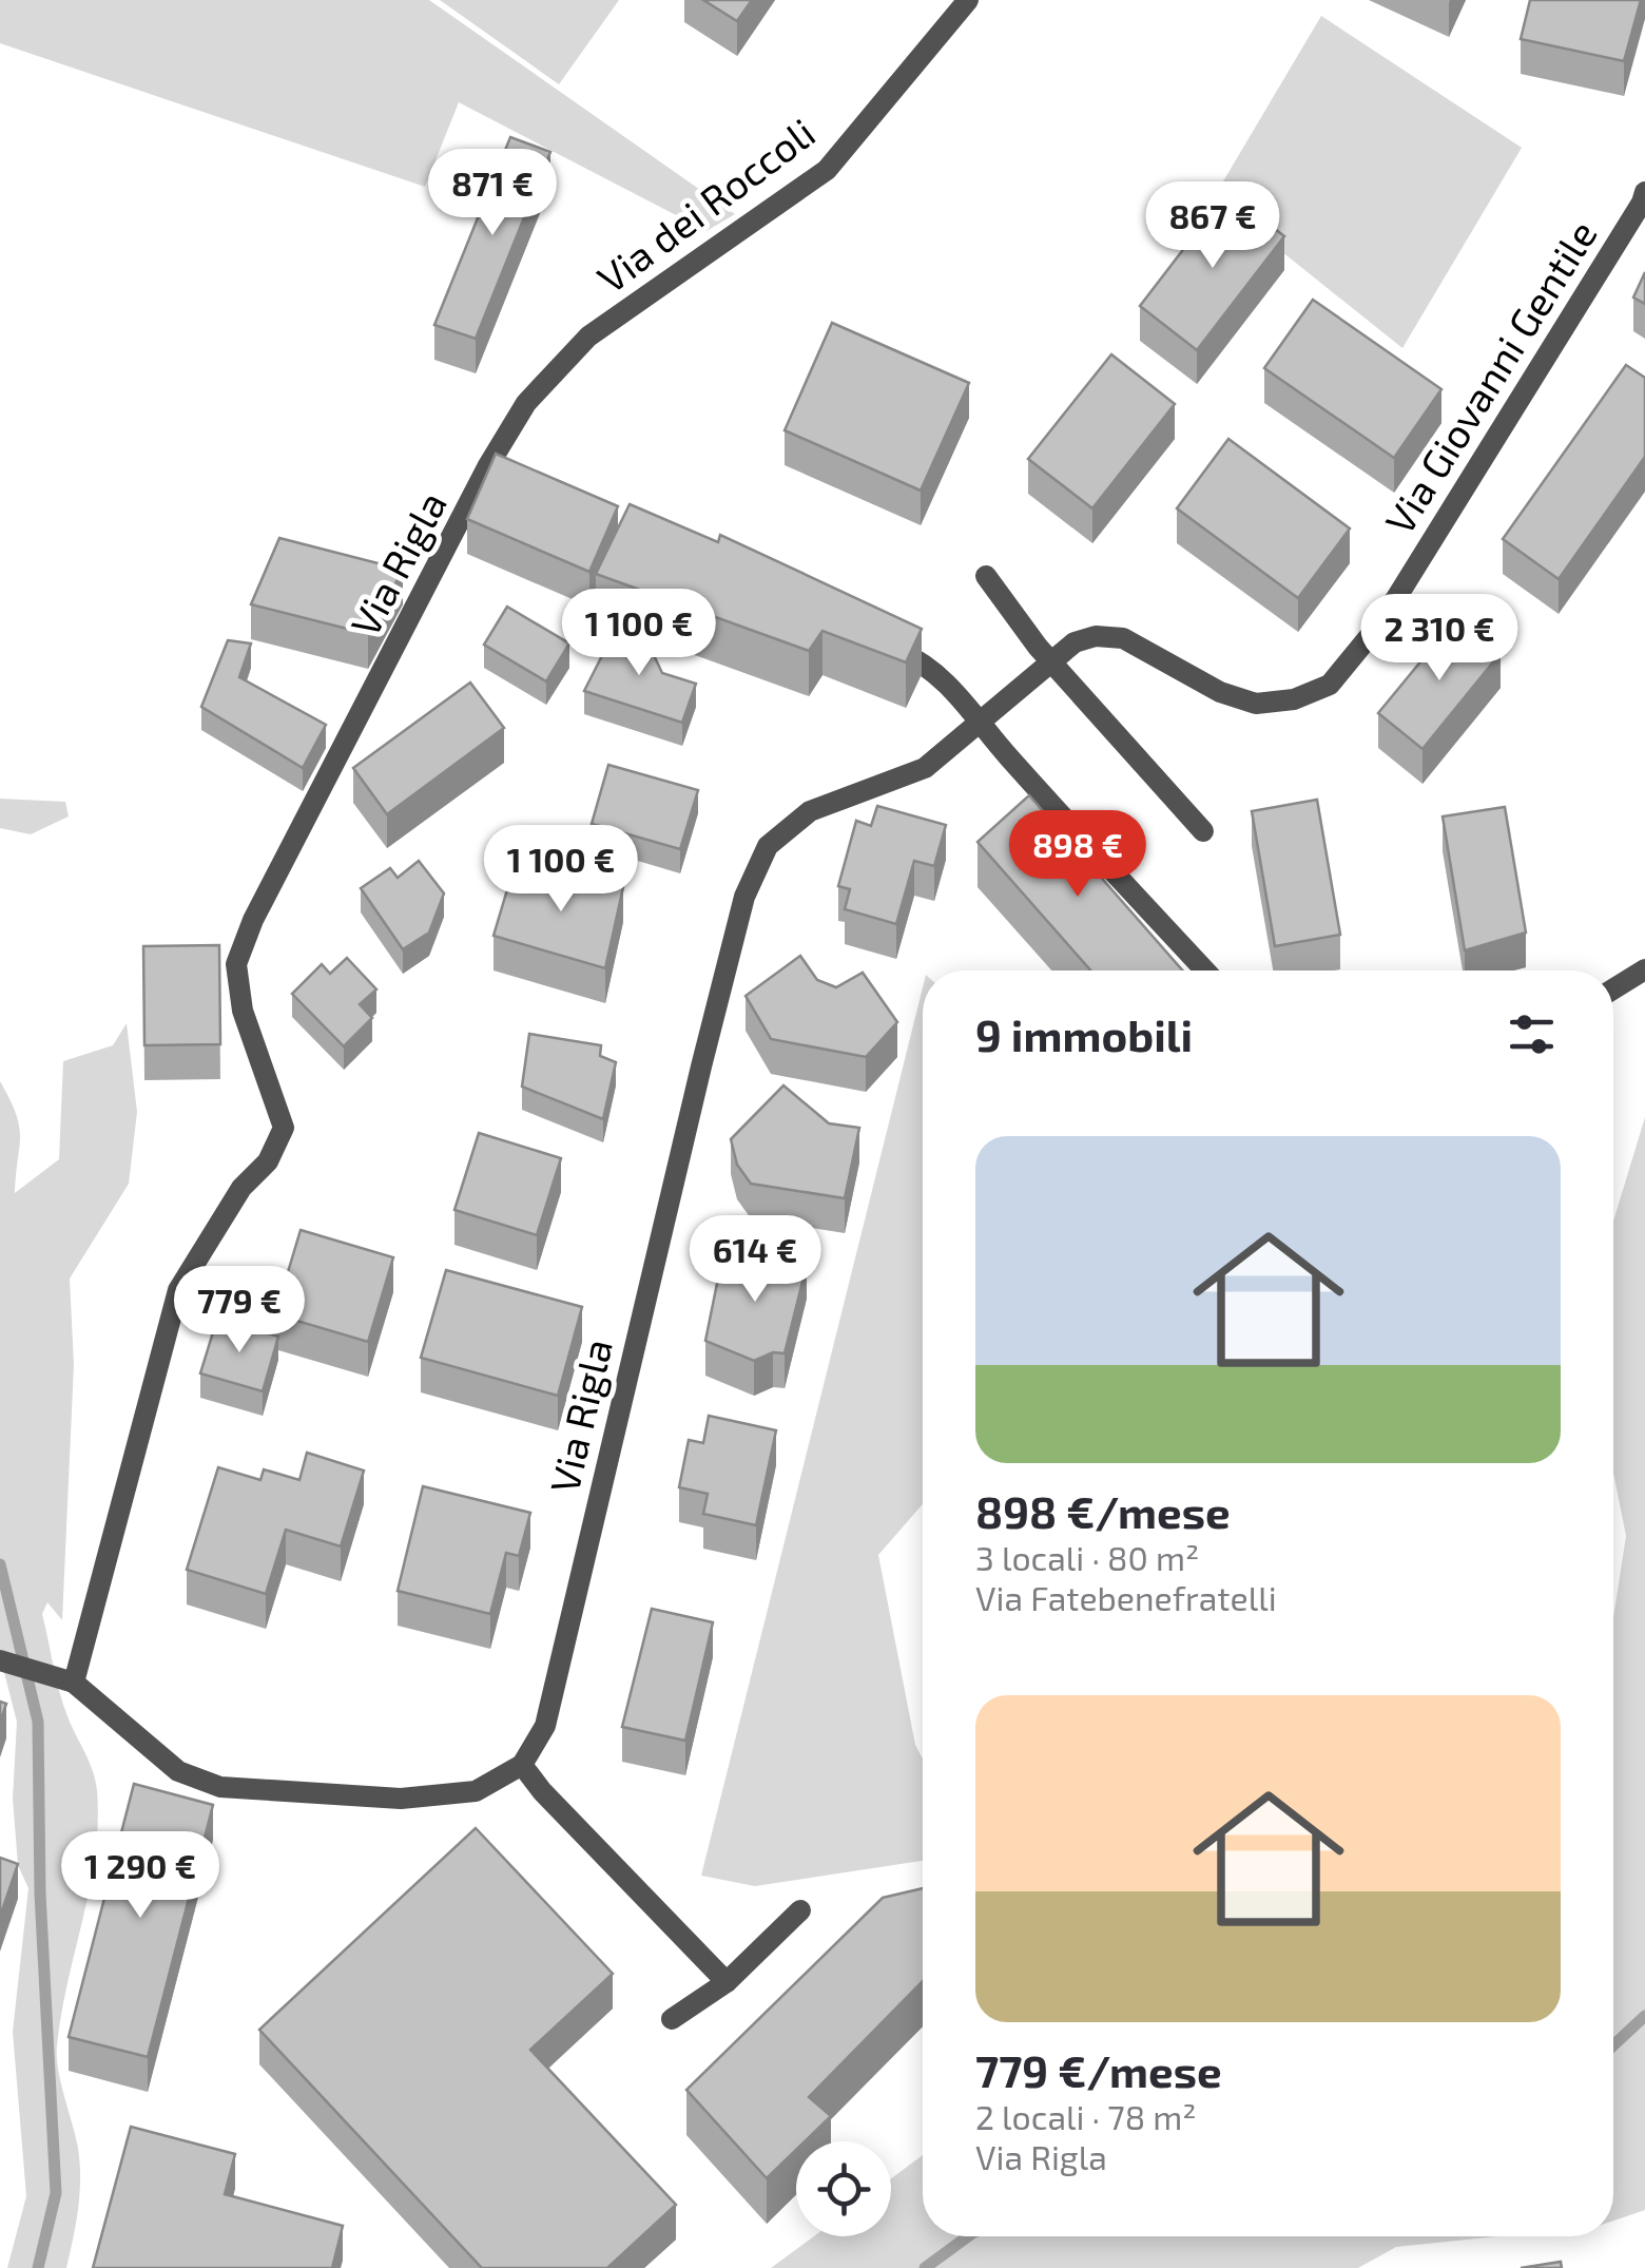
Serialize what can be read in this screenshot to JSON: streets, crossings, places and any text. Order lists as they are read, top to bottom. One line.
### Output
{"streets":{"street":["Via dei Roccoli","Via Giovanni Gentile","Via Rigla"]},"crossings":[["Via dei Roccoli","Via Rigla"],["Via Giovanni Gentile","Via Rigla"]],"page":{"price":["871 €","867 €","1 100 €","2 310 €","898 €","1 100 €","614 €","779 €","1 290 €"],"heading":"9 immobili","list":[{"name":"898 €/mese","note":"3 locali · 80 m² · Via Fatebenefratelli"},{"name":"779 €/mese","note":"2 locali · 78 m² · Via Rigla"}]}}
